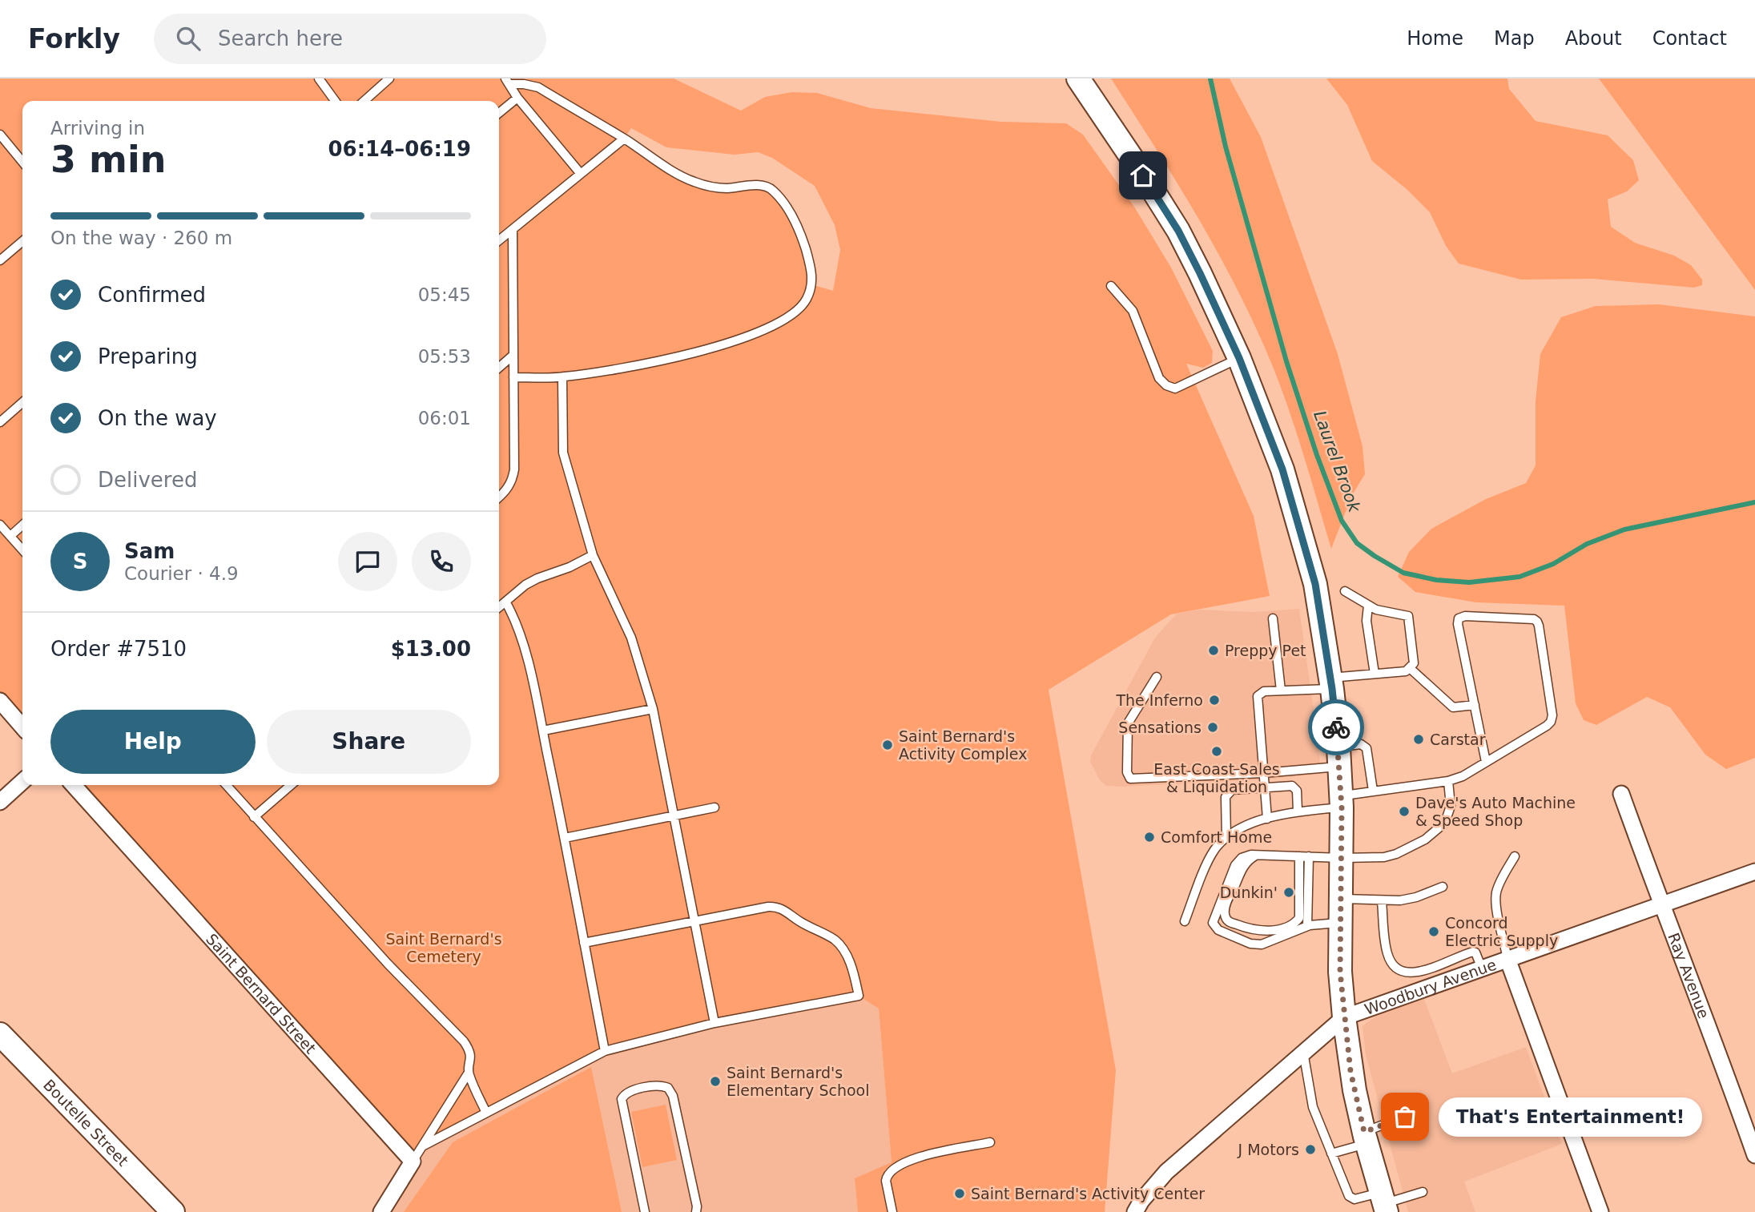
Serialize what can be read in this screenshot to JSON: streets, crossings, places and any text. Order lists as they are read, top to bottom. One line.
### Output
{"streets":{"main road":["Boutelle Street"],"street":["Ray Avenue","Woodbury Avenue","Saint Bernard Street"]},"crossings":[["Ray Avenue","Woodbury Avenue"]],"water":["Laurel Brook"],"parks":["Saint Bernard's Cemetery"],"places":["Preppy Pet","The Inferno","Sensations","Carstar","Saint Bernard's Activity Complex","East Coast Sales & Liquidation","Dave's Auto Machine & Speed Shop","Comfort Home","Dunkin'","Concord Electric Supply","Saint Bernard's Elementary School","That's Entertainment!","J Motors","Saint Bernard's Activity Center"],"page":{"header":"Forkly","search":"Search here","nav":["Home","Map","About","Contact"],"heading":["3 min","Arriving in","06:14–06:19"],"panel":["Sam","Courier · 4.9","Order #7510","$13.00"],"bar":"On the way · 260 m","list":[["Confirmed","05:45"],["Preparing","05:53"],["On the way","06:01"],"Delivered"],"round":"S","buttons":["Help","Share"],"bubble":"That's Entertainment!"}}
